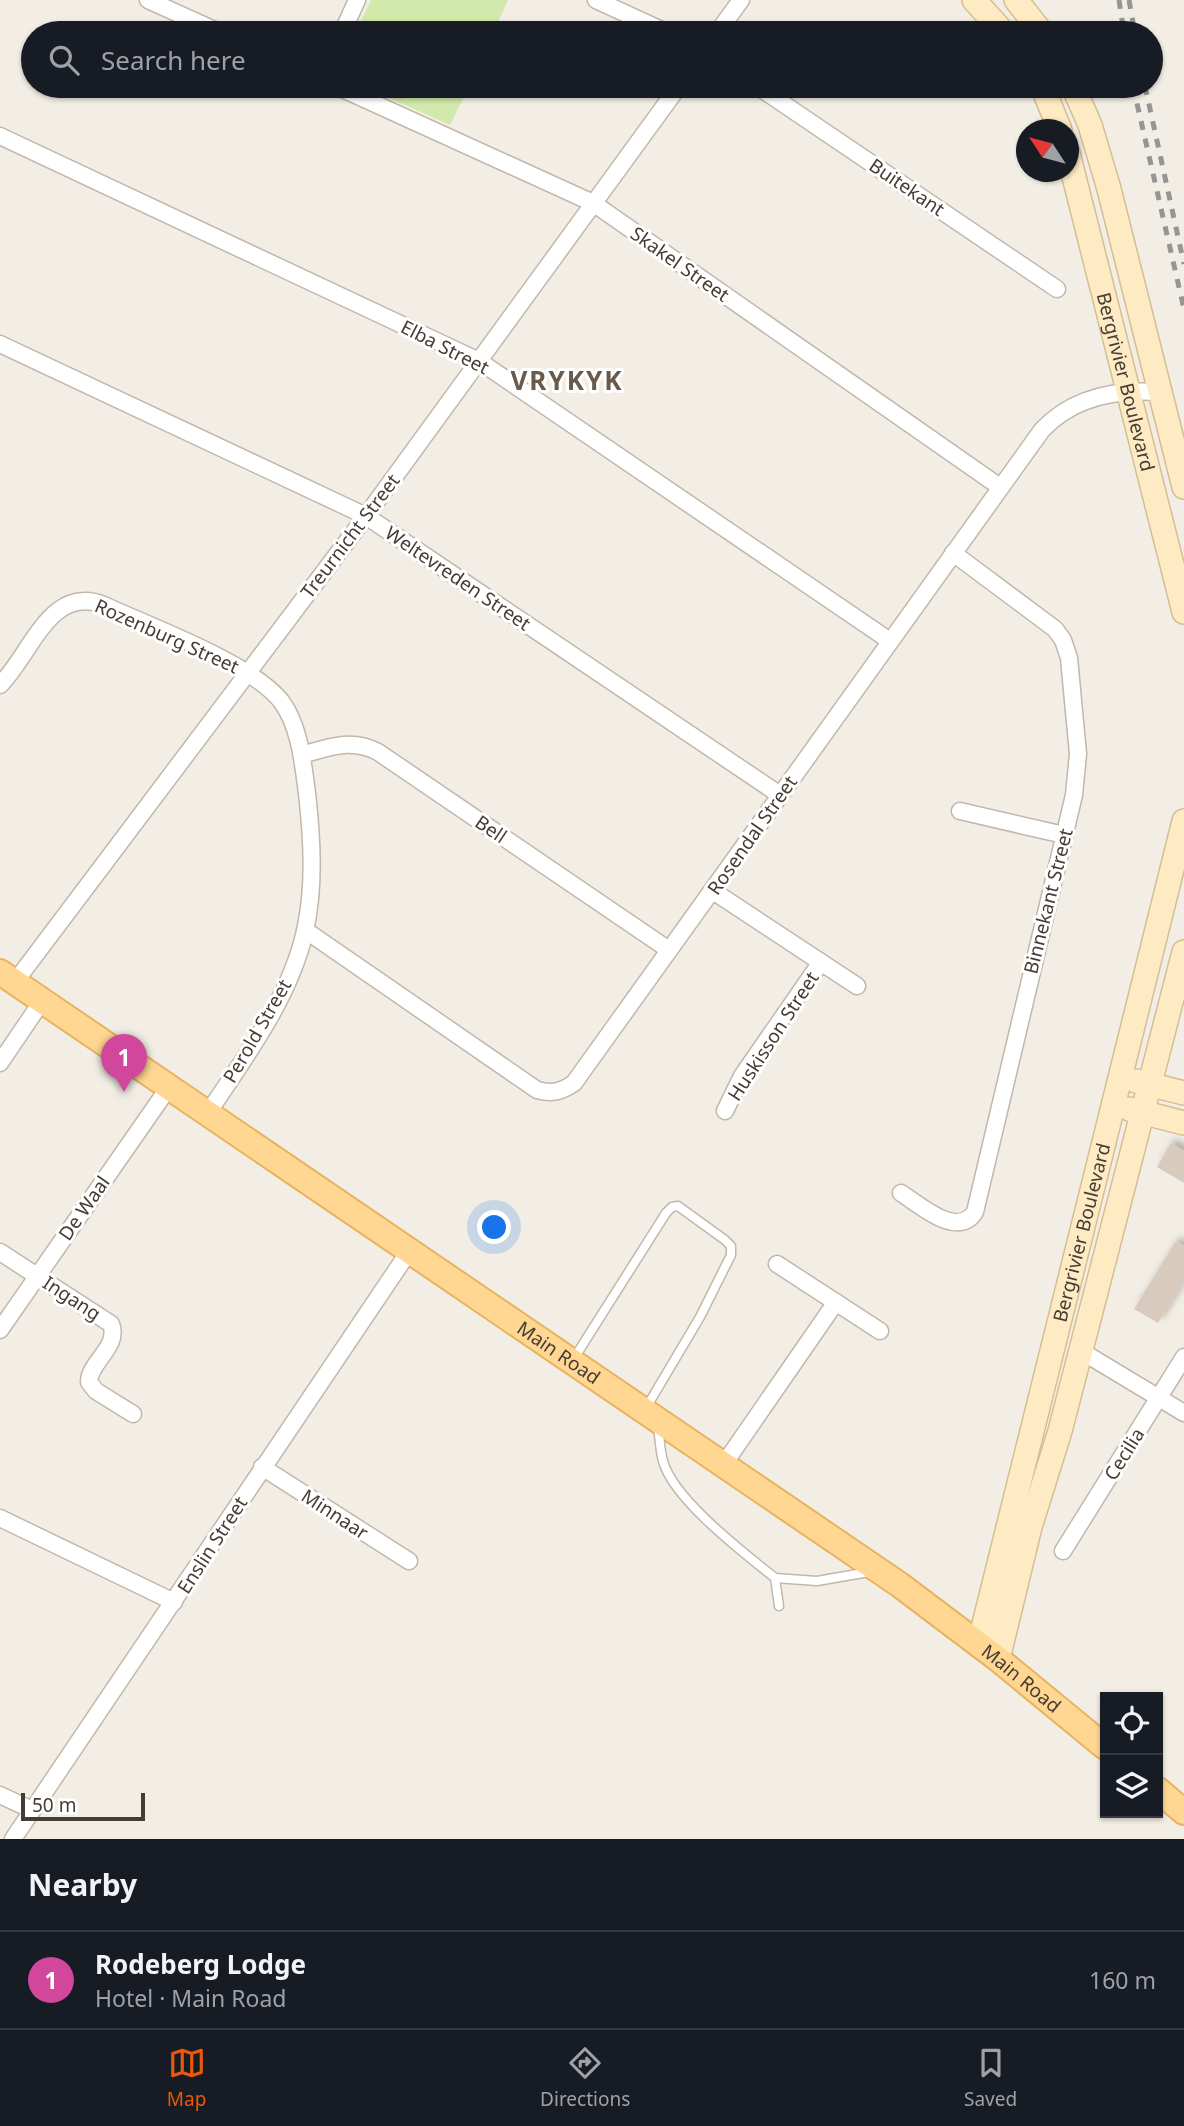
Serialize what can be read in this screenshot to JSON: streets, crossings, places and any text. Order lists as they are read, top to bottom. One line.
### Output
{"streets":{"main road":["Main Road"],"street":["Buitekant","Skakel Street","Elba Street","Bergrivier Boulevard","Treurnicht Street","Weltevreden Street","Rozenburg Street","Bell","Rosendal Street","Binnekant Street","Perold Street","Huskisson Street","De Waal","Ingang","Cecilia","Minnaar","Enslin Street"]},"crossings":[["Skakel Street","Treurnicht Street"],["Skakel Street","Rosendal Street"],["Elba Street","Treurnicht Street"],["Elba Street","Rosendal Street"],["Bergrivier Boulevard","Rosendal Street"],["Bergrivier Boulevard","Main Road"],["Treurnicht Street","Weltevreden Street"],["Treurnicht Street","Rozenburg Street"],["Treurnicht Street","Perold Street"],["Treurnicht Street","Main Road"],["Weltevreden Street","Rosendal Street"],["Rozenburg Street","Perold Street"],["Bell","Rosendal Street"],["Bell","Perold Street"],["Rosendal Street","Binnekant Street"],["Rosendal Street","Perold Street"],["Perold Street","Main Road"],["De Waal","Ingang"],["De Waal","Main Road"],["Main Road","Enslin Street"],["Minnaar","Enslin Street"]],"districts":["VRYKYK"],"scale_bar":"50 m","north":"top left","page":{"search":"Search here","pins":"1","scale":"50 m","heading":"Nearby","list":[{"mark":"1","name":"Rodeberg Lodge","note":"Hotel · Main Road","value":"160 m"}],"nav":["Map","Directions","Saved"]}}
